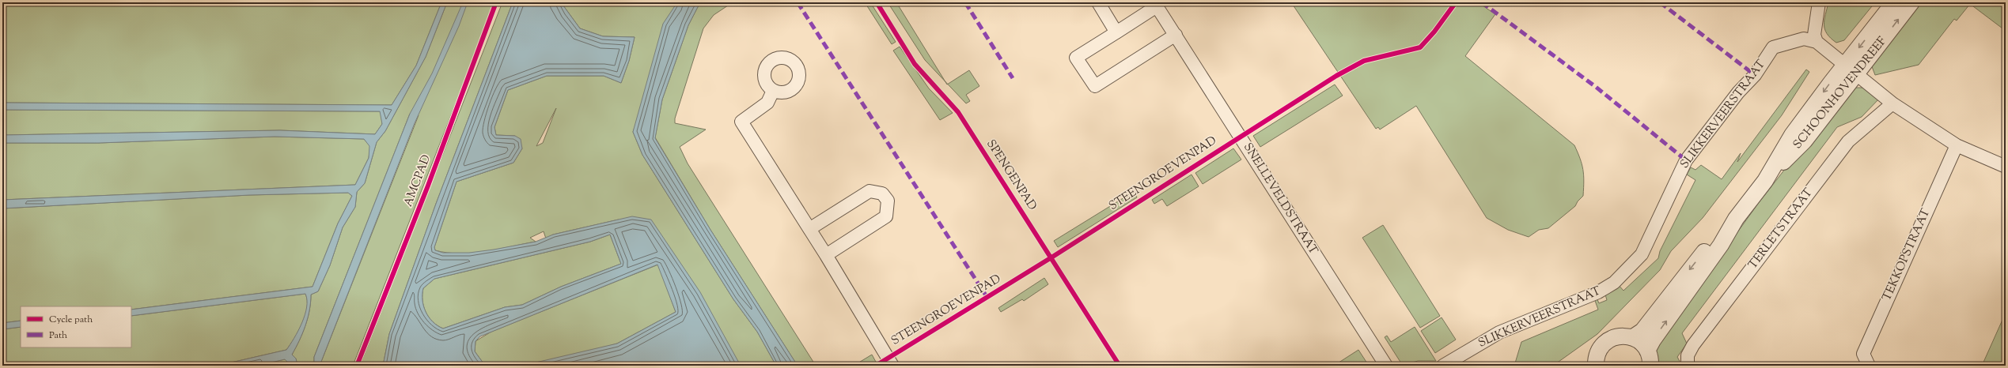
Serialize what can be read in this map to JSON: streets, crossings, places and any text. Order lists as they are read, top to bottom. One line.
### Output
{"streets":{"street":["SCHOONHOVENDREEF","SLIKKERVEERSTRAAT","SNELLEVELDSTRAAT","TERLETSTRAAT","TEKKOPSTRAAT"],"cycle path":["STEENGROEVENPAD","SPENGENPAD","AMCPAD"]},"crossings":[["SCHOONHOVENDREEF","SLIKKERVEERSTRAAT"],["SLIKKERVEERSTRAAT","TERLETSTRAAT"],["SLIKKERVEERSTRAAT","TEKKOPSTRAAT"]],"legend":["Cycle path","Path"]}
